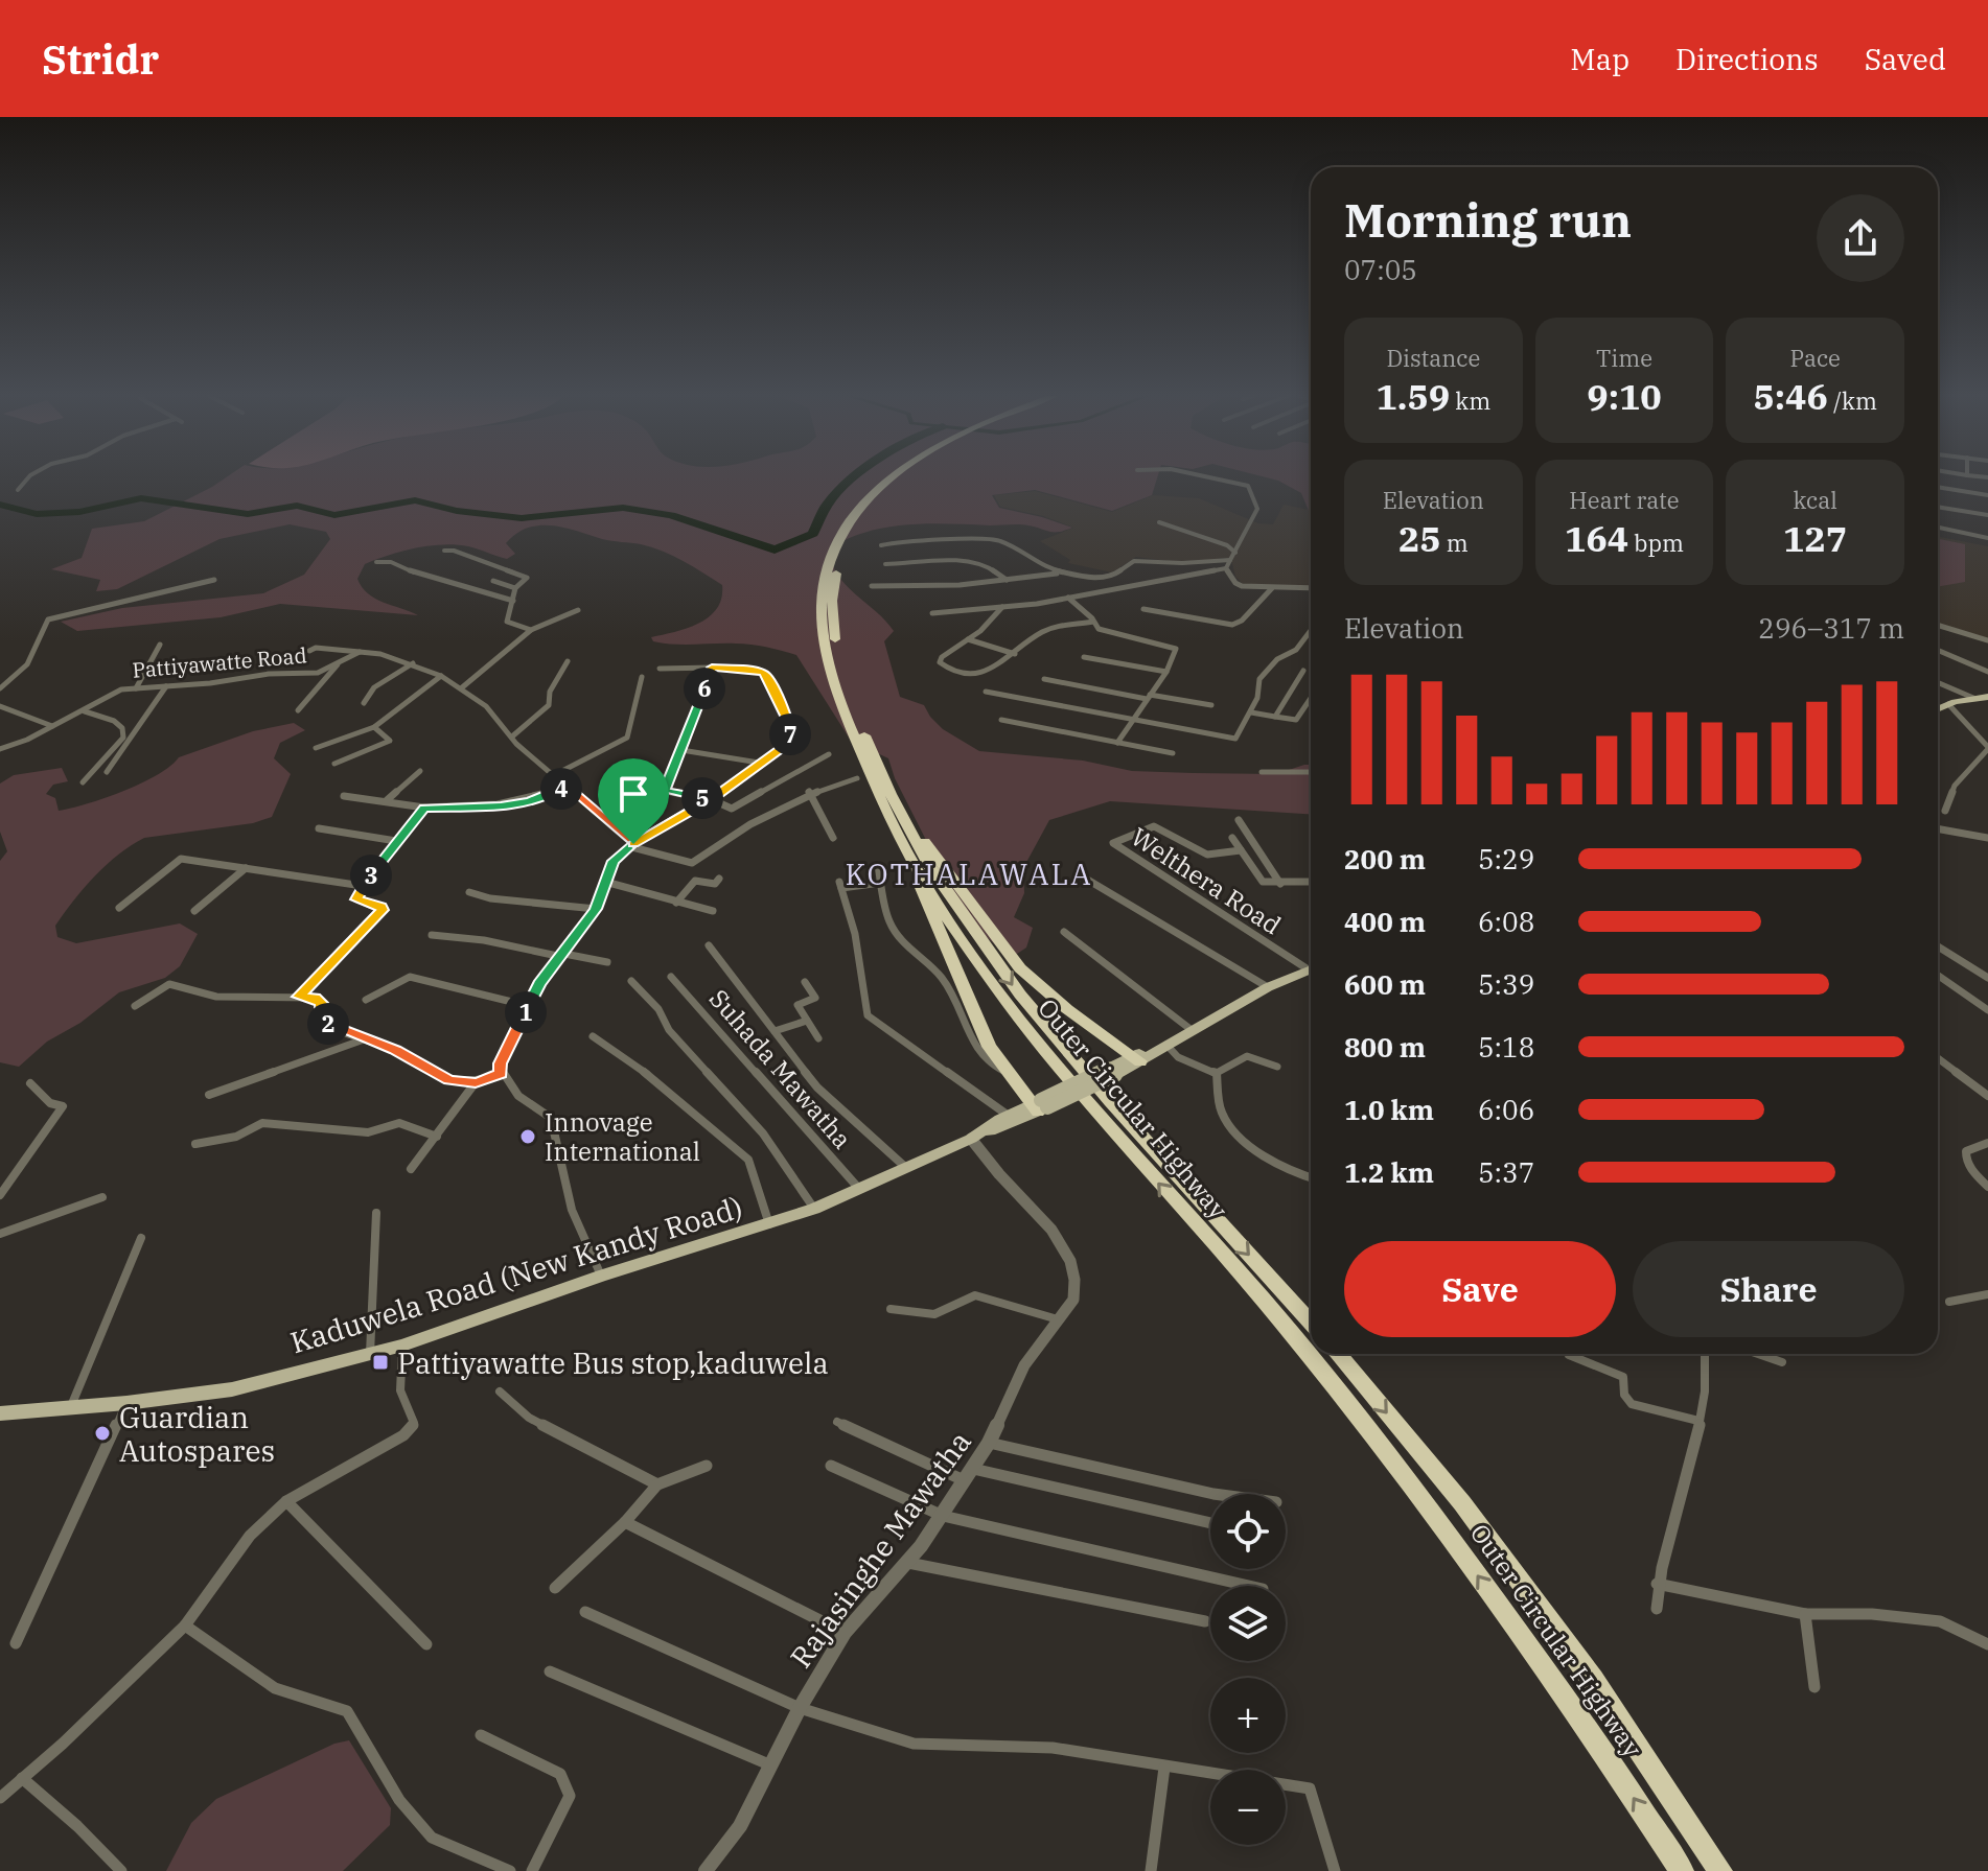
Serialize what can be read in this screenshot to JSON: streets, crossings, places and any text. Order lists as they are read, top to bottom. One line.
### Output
{"streets":{"highway":["Outer Circular Highway"],"main road":["Kaduwela Road (New Kandy Road)"],"street":["Pattiyawatte Road","Welthera Road","Suhada Mawatha","Rajasinghe Mawatha"]},"crossings":[["Suhada Mawatha","Kaduwela Road (New Kandy Road)"],["Kaduwela Road (New Kandy Road)","Rajasinghe Mawatha"]],"districts":["KOTHALAWALA"],"places":{"other":["Innovage International","Guardian Autospares"],"transit":["Pattiyawatte Bus stop,kaduwela"]},"page":{"header":"Stridr","nav":["Map","Directions","Saved"],"heading":["Morning run","07:05"],"stats":[["Distance","1.59 km"],["Time","9:10"],["Pace","5:46 /km"],["Elevation","25 m"],["Heart rate","164 bpm"],["kcal","127"]],"chart":["Elevation","296–317 m"],"pins":["6","7","4","5","3","1","2"],"list":[{"name":"200 m","note":"5:29"},{"name":"400 m","note":"6:08"},{"name":"600 m","note":"5:39"},{"name":"800 m","note":"5:18"},{"name":"1.0 km","note":"6:06"},{"name":"1.2 km","note":"5:37"}],"buttons":["Save","Share"],"map_buttons":["+","−"]}}
